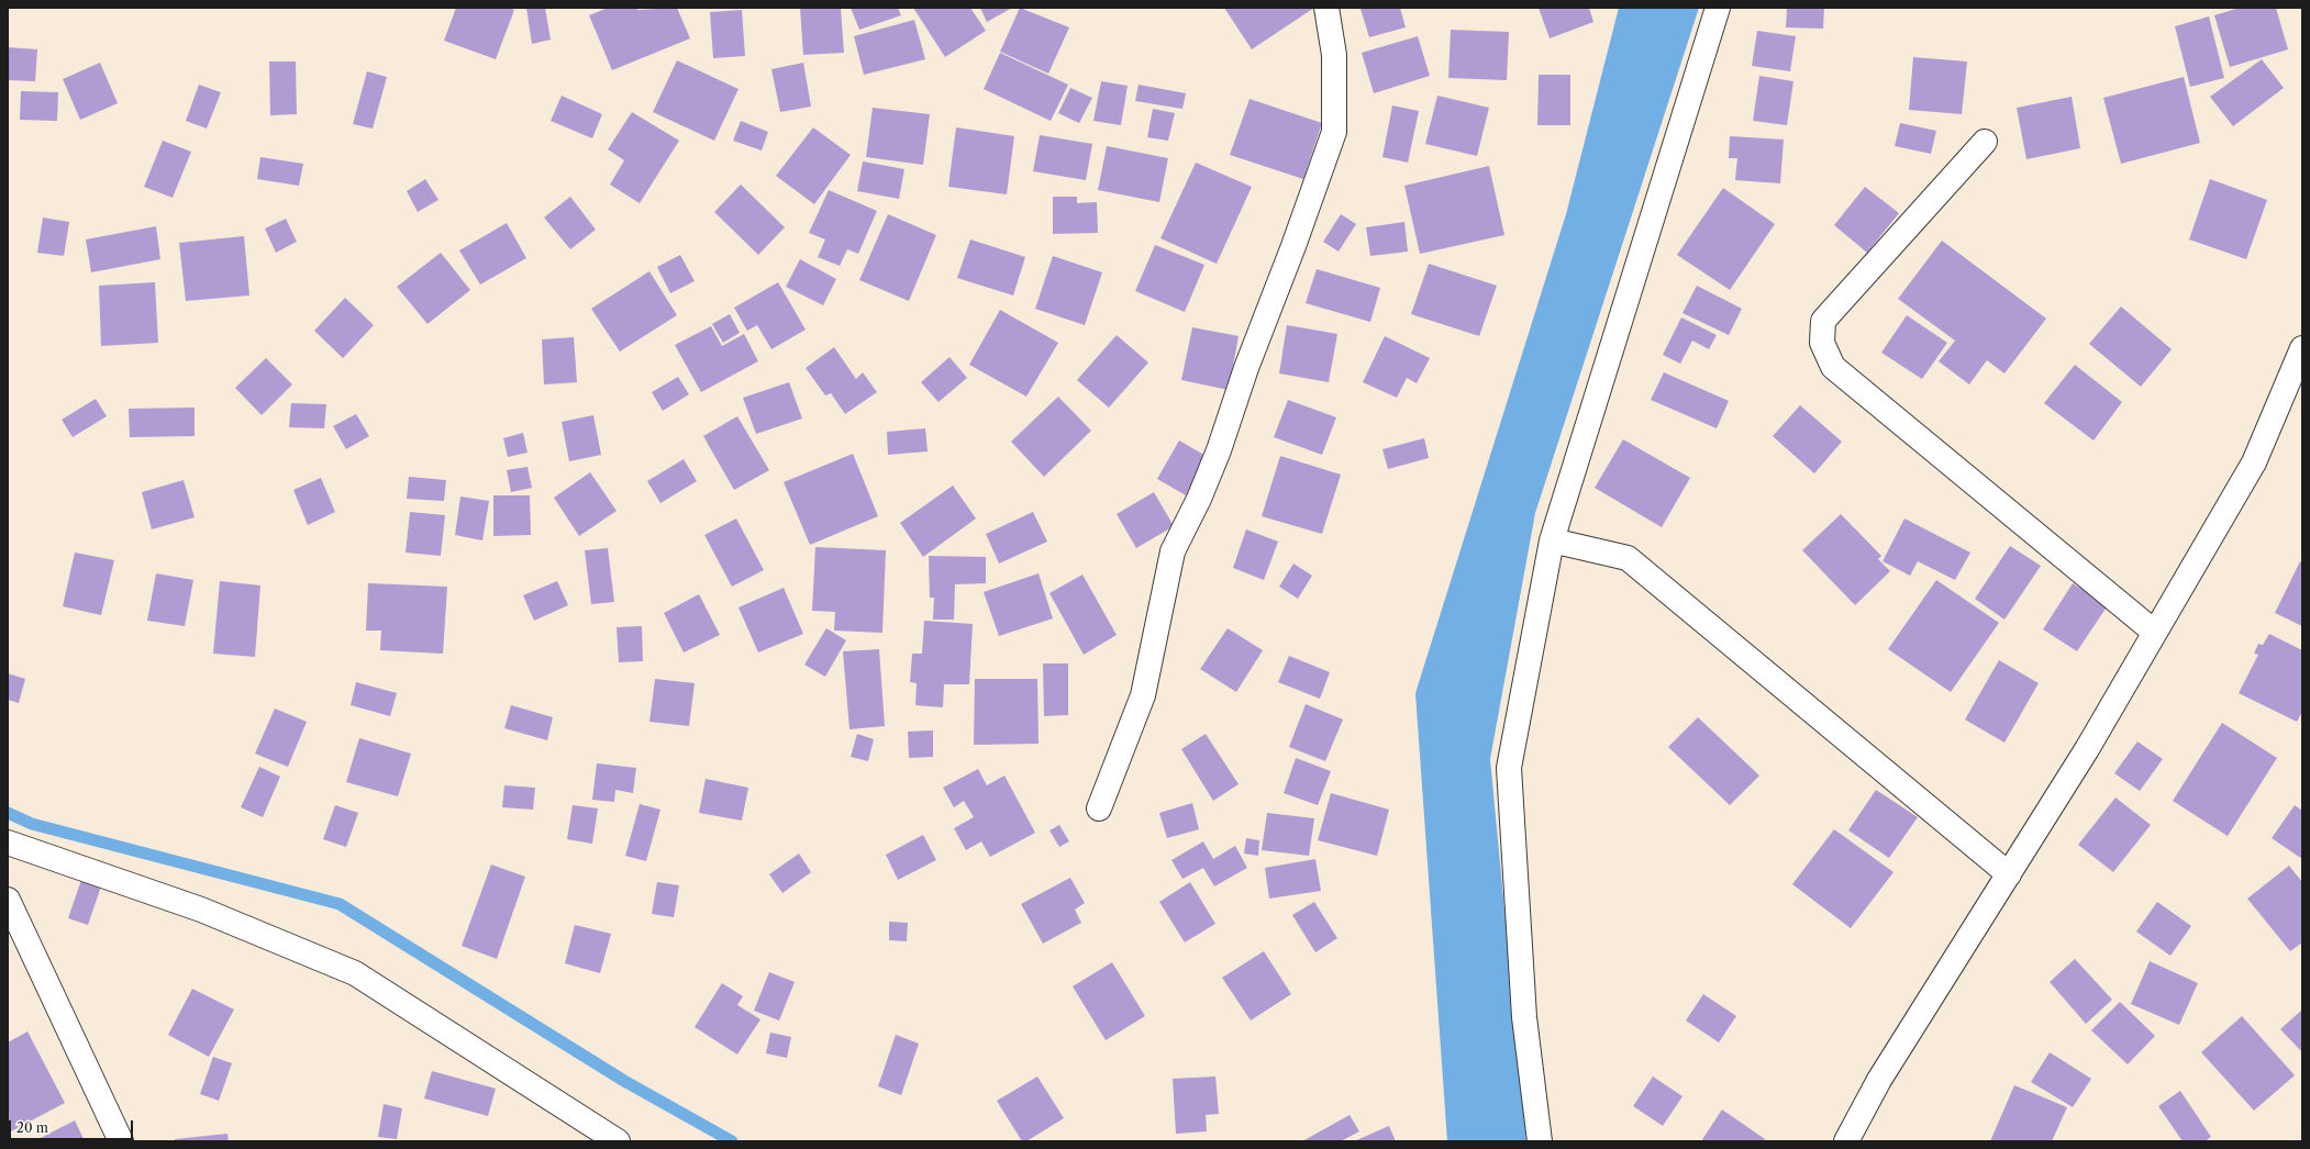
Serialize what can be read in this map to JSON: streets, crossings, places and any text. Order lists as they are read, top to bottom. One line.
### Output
{"scale_bar":"20 m"}
